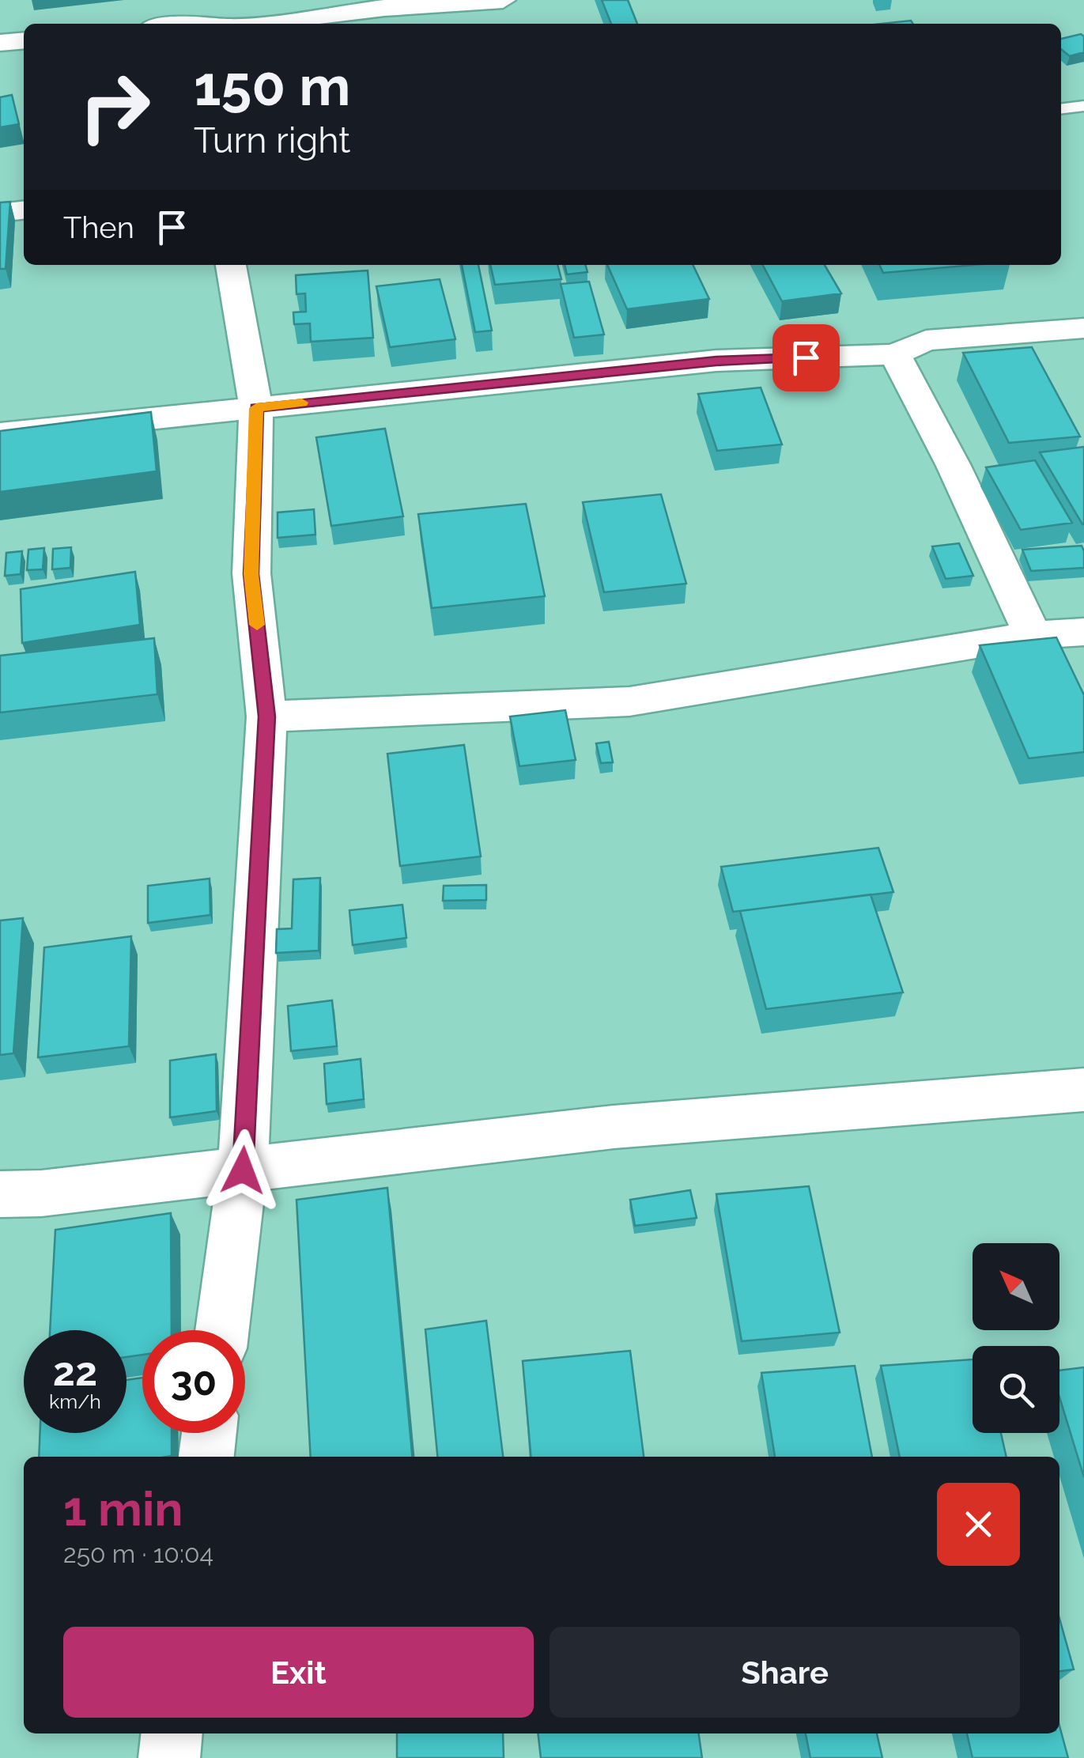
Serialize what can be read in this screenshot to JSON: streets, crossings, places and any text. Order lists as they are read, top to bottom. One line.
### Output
{"north":"top left","page":{"turn":["150 m","Turn right"],"then":"Then","speed":"22 km/h","limit":"30","heading":["1 min","250 m · 10:04"],"buttons":["Exit","Share"]}}
